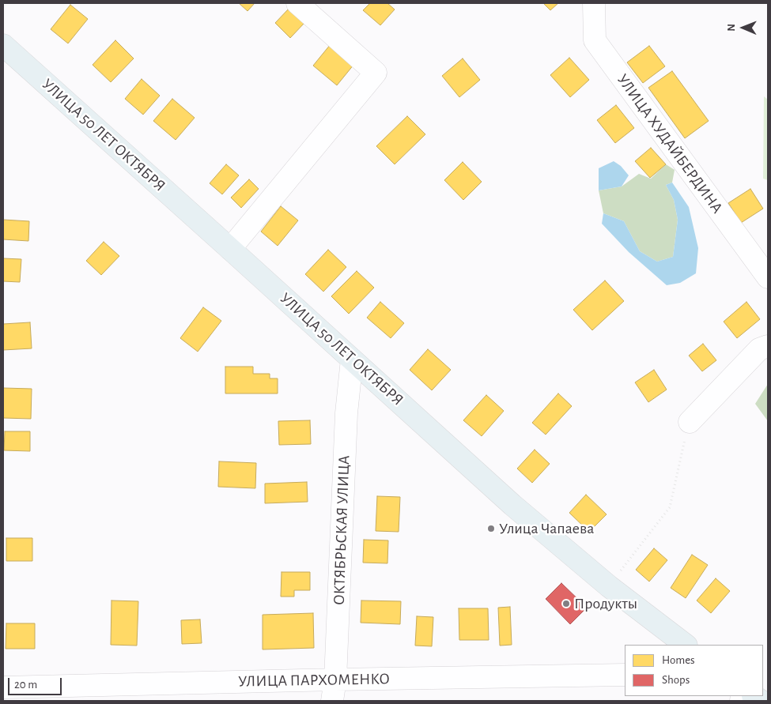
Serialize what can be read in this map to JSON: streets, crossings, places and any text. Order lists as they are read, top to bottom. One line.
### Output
{"streets":{"main road":["УЛИЦА 50 ЛЕТ ОКТЯБРЯ"],"street":["УЛИЦА ХУДАЙБЕРДИНА","ОКТЯБРЬСКАЯ УЛИЦА","УЛИЦА ПАРХОМЕНКО"]},"crossings":[["УЛИЦА 50 ЛЕТ ОКТЯБРЯ","ОКТЯБРЬСКАЯ УЛИЦА"],["ОКТЯБРЬСКАЯ УЛИЦА","УЛИЦА ПАРХОМЕНКО"]],"places":["Улица Чапаева","Продукты"],"legend":["Homes","Shops"],"scale_bar":"20 m","north":"left"}
